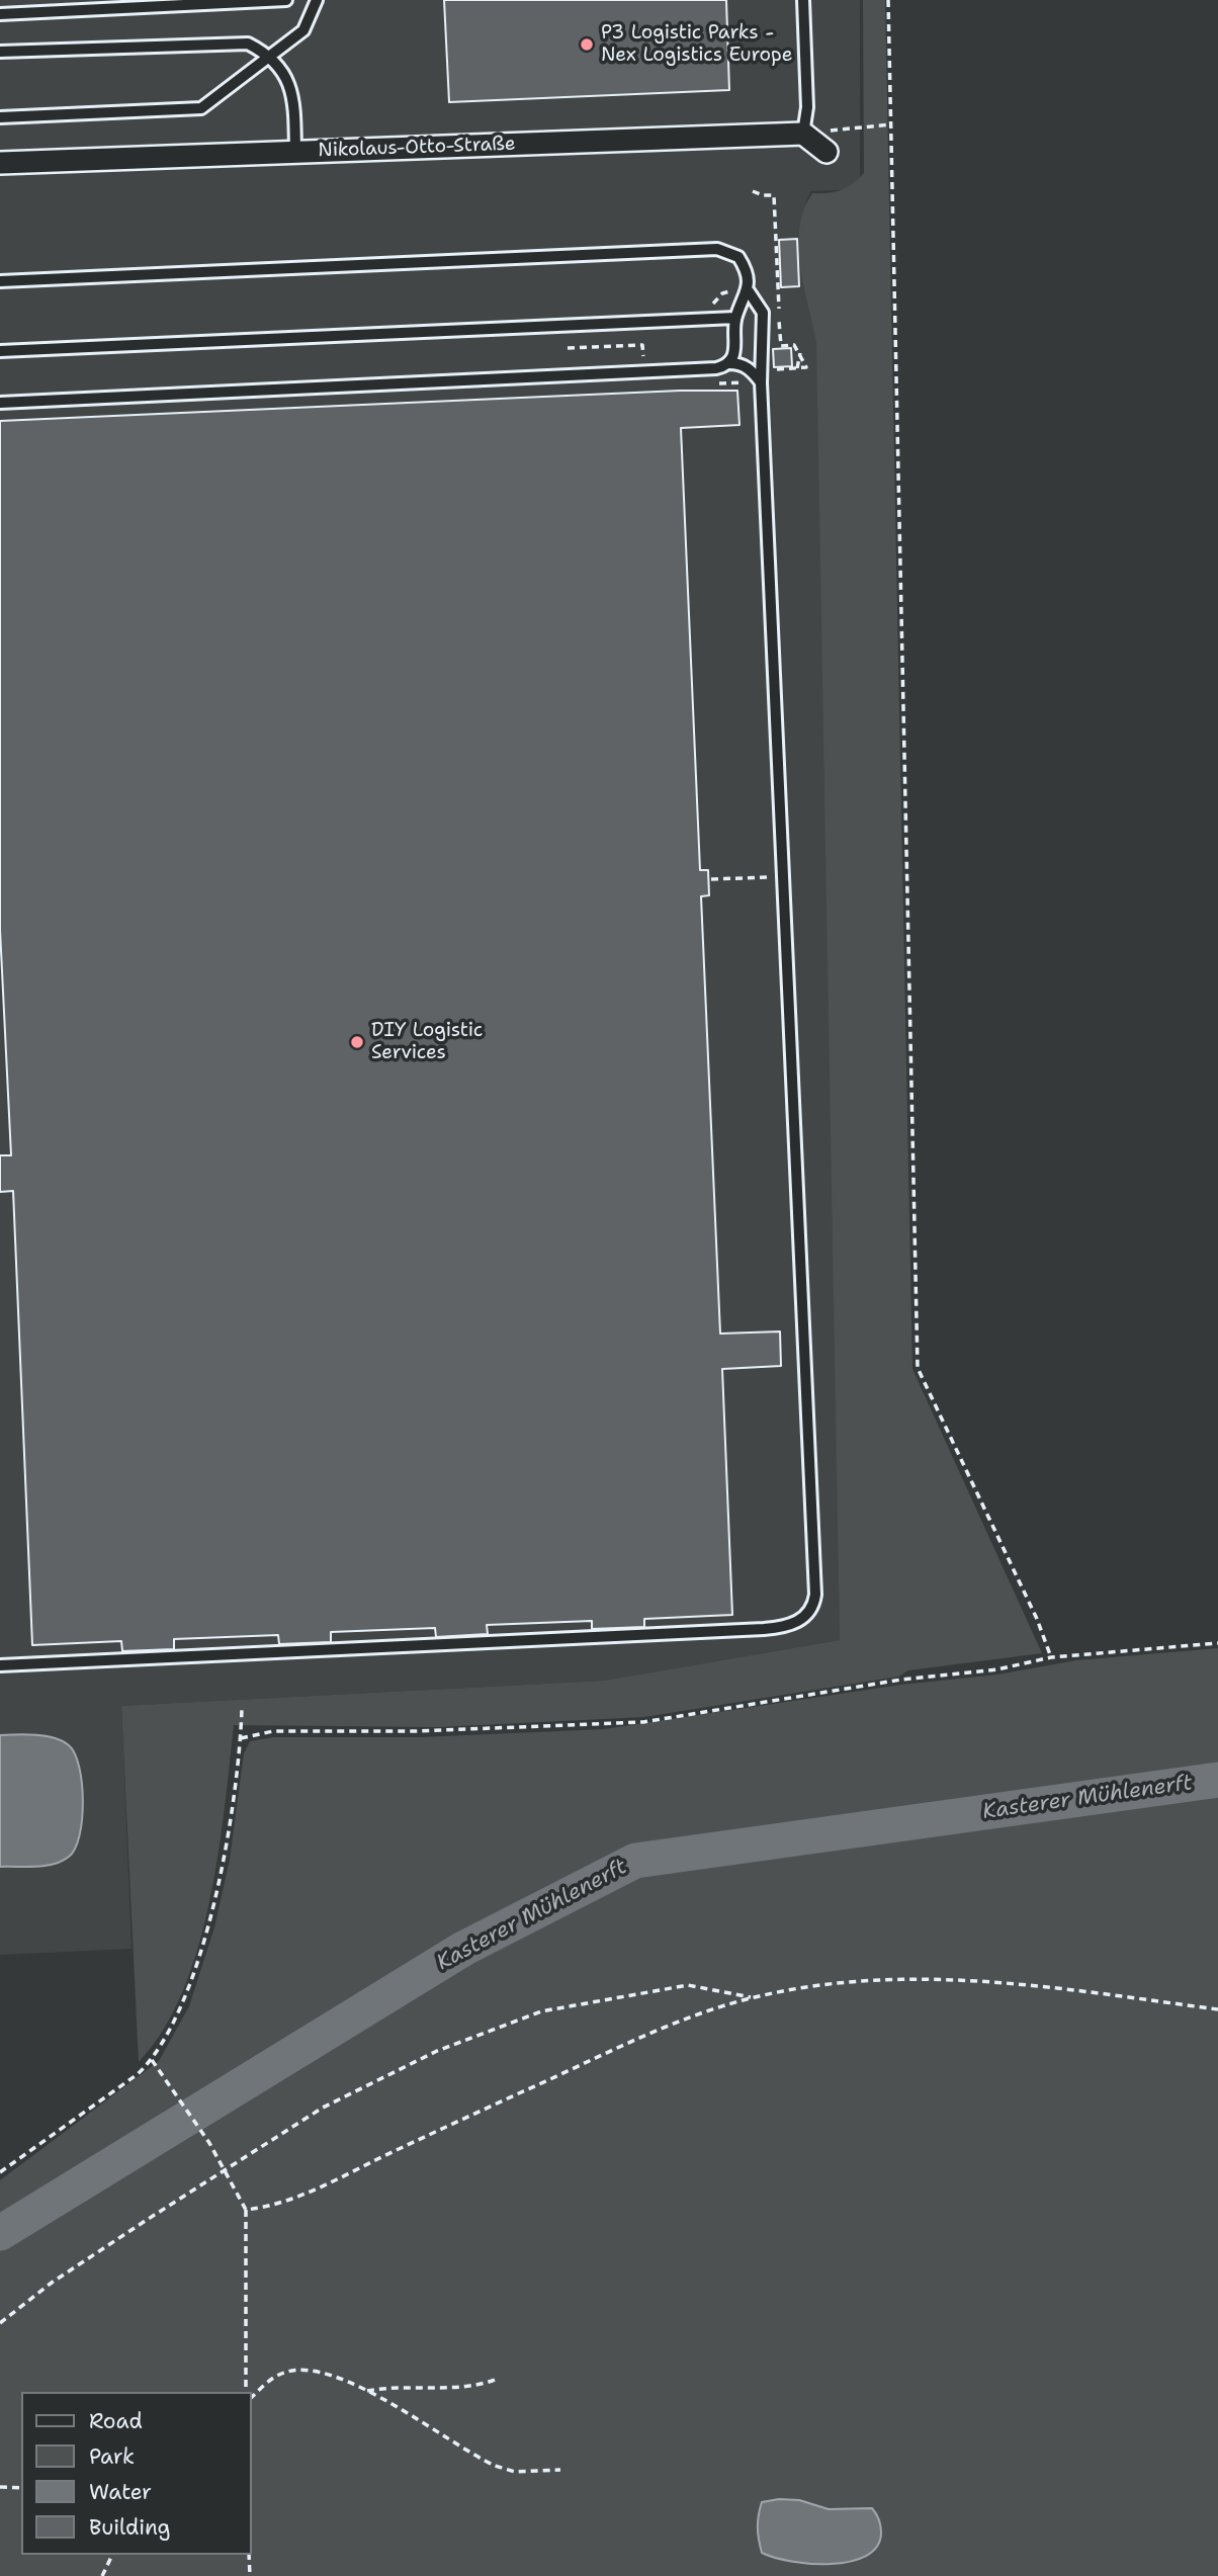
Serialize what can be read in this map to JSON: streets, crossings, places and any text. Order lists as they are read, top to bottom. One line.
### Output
{"streets":{"street":["Nikolaus-Otto-Straße"]},"water":["Kasterer Mühlenerft"],"places":["P3 Logistic Parks - Nex Logistics Europe","DIY Logistic Services"],"legend":["Road","Park","Water","Building"]}
